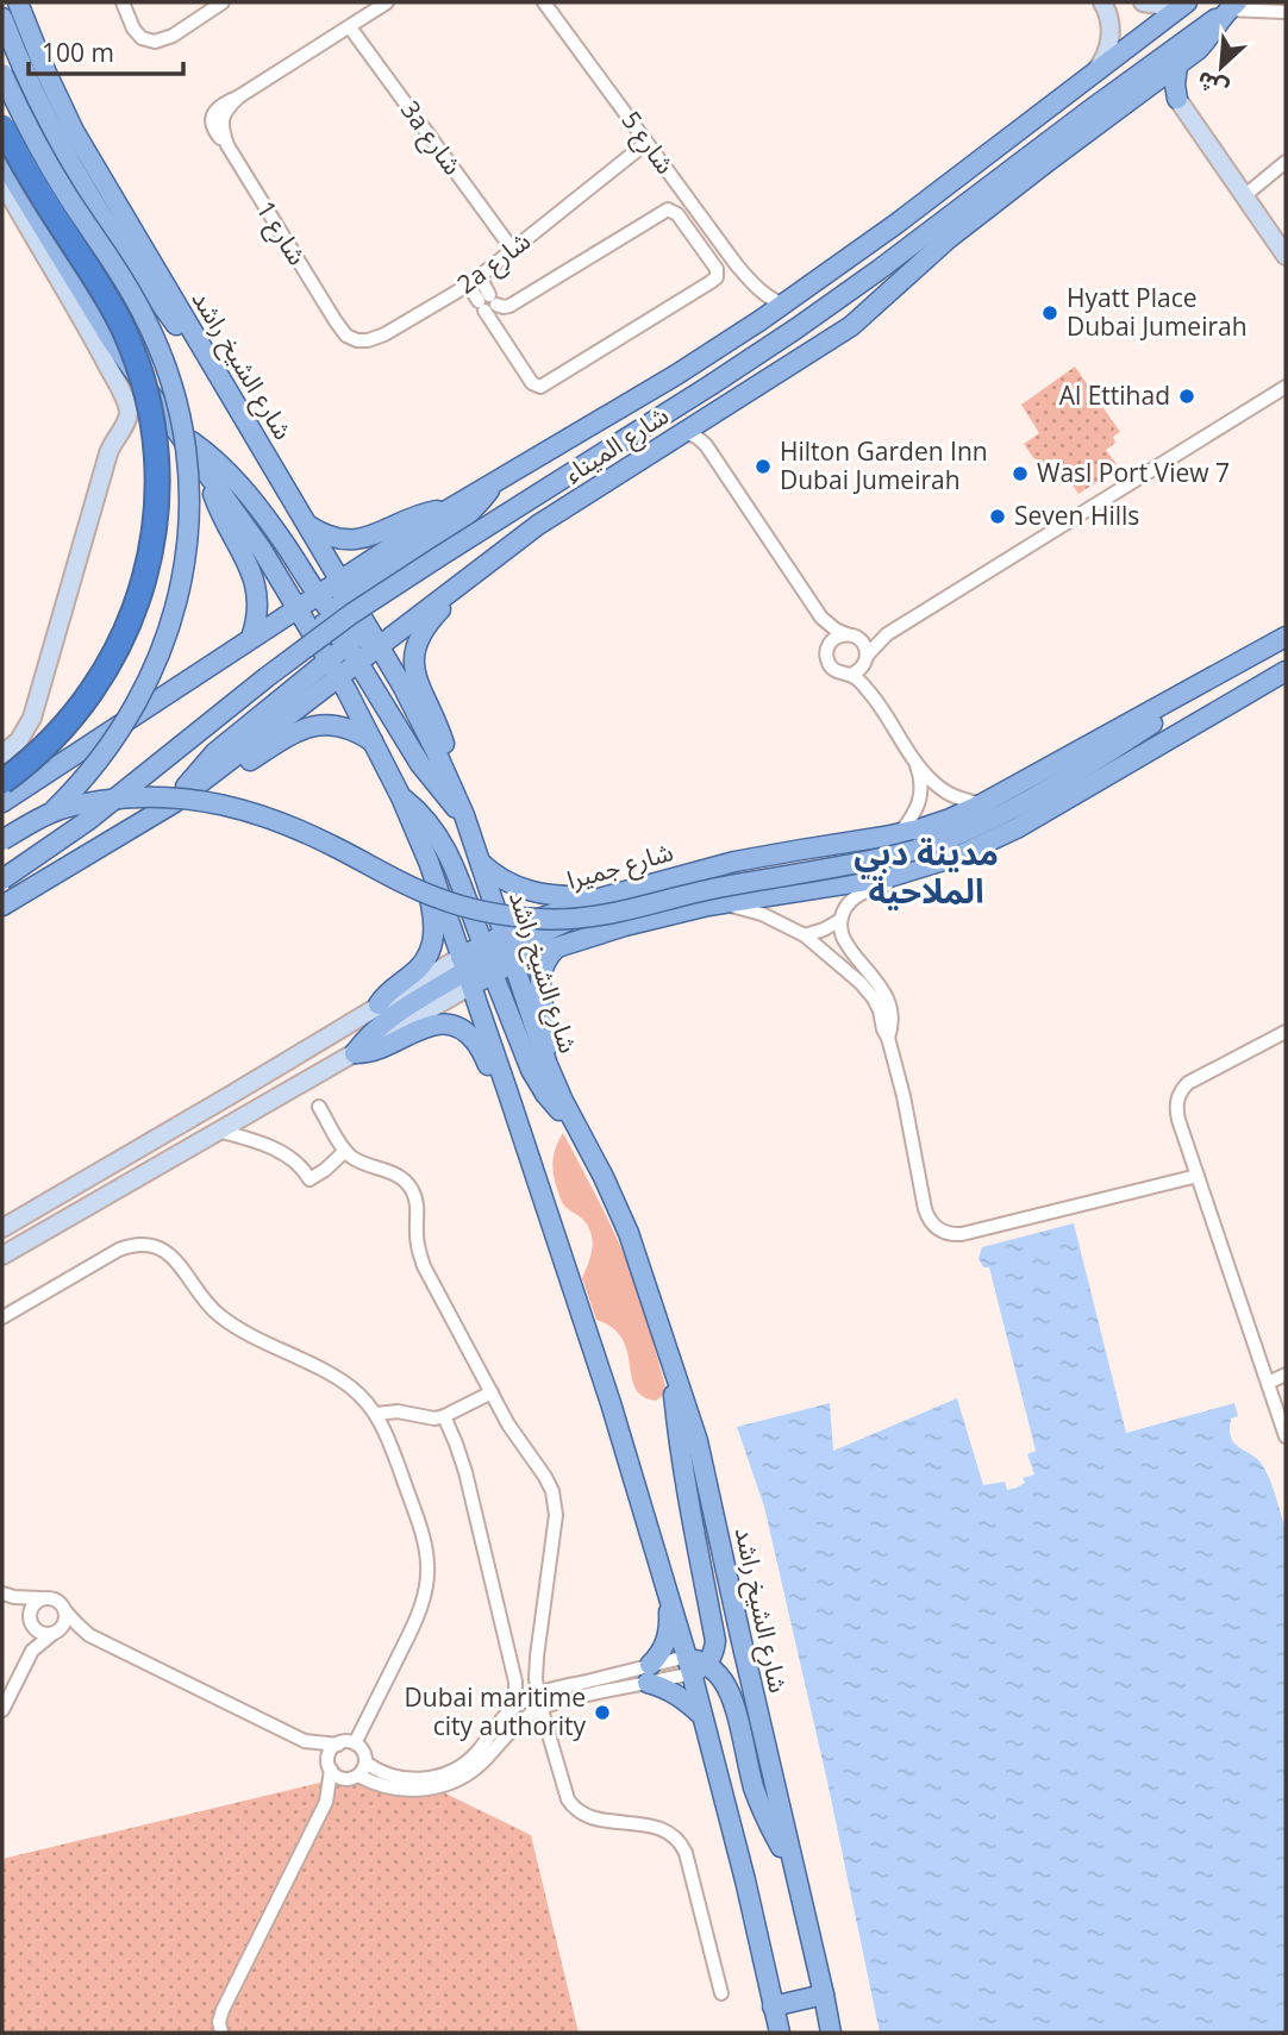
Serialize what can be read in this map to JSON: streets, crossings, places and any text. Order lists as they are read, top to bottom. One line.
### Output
{"streets":{"main road":["شارع الشيخ راشد","شارع الميناء","شارع جميرا"],"street":["3a شارع","شارع 5","شارع 1","2a شارع"]},"crossings":[["3a شارع","شارع 1"],["3a شارع","2a شارع"],["شارع 5","2a شارع"],["شارع 5","شارع الميناء"],["شارع 1","2a شارع"],["شارع الشيخ راشد","شارع الميناء"]],"districts":["مدينة دبي الملاحية"],"places":["Hyatt Place Dubai Jumeirah","Al Ettihad","Hilton Garden Inn Dubai Jumeirah","Wasl Port View 7","Seven Hills","Dubai maritime city authority"],"scale_bar":"100 m","north":"bottom left"}
